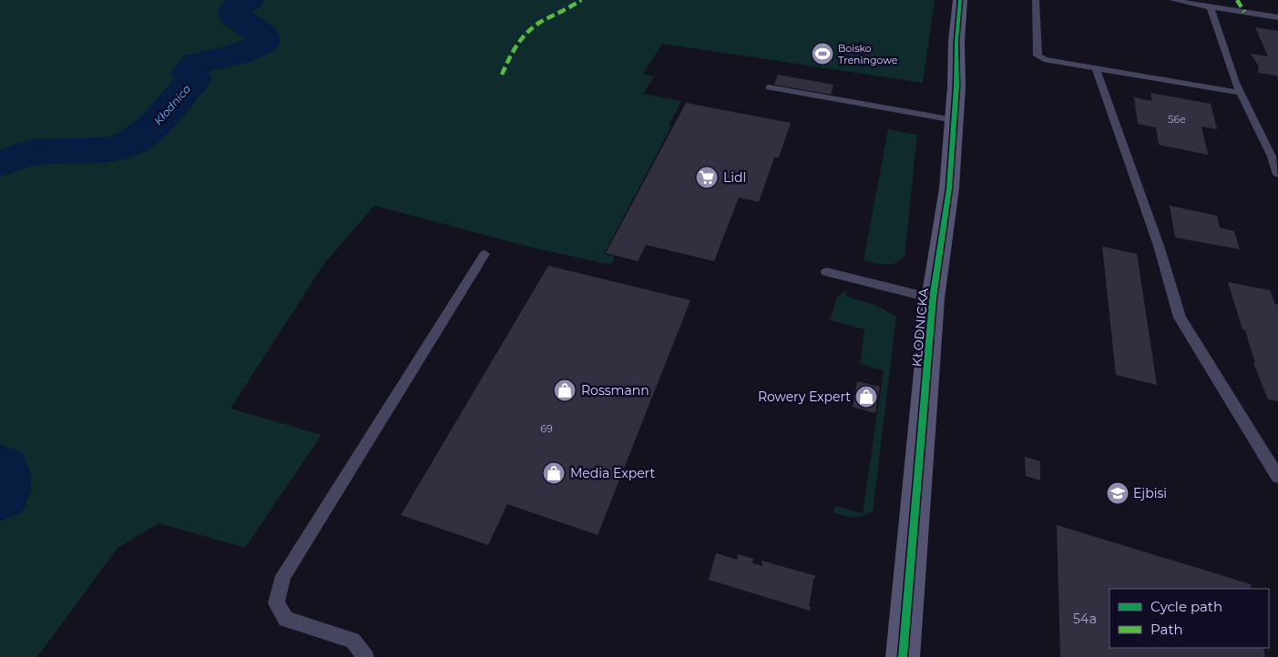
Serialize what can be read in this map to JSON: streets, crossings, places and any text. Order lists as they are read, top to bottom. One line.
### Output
{"streets":{"street":["KŁODNICKA"]},"water":["Kłodnica"],"places":{"sports":["Boisko Treningowe"],"supermarket":["Lidl"],"shop":["Rossmann","Rowery Expert","Media Expert"],"school or university":["Ejbisi"]},"house_numbers":["56e","69","54a"],"legend":["Cycle path","Path"]}
